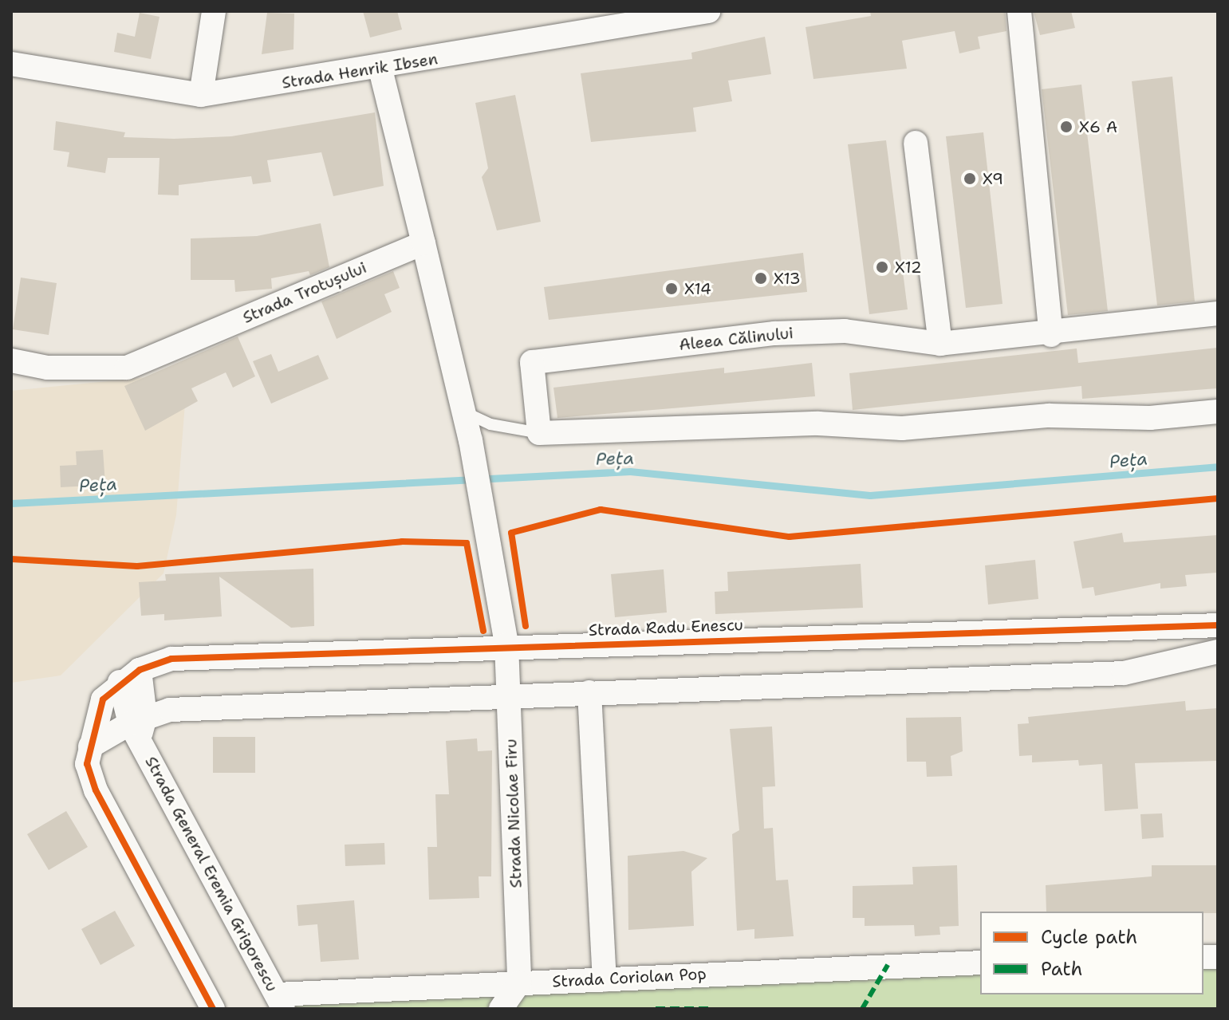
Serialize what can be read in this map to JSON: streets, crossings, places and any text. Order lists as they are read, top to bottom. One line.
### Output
{"streets":{"street":["Strada Henrik Ibsen","Strada Trotușului","Aleea Călinului","Strada Radu Enescu","Strada Nicolae Firu","Strada General Eremia Grigorescu","Strada Coriolan Pop"]},"crossings":[["Strada Trotușului","Strada Nicolae Firu"],["Strada Radu Enescu","Strada Nicolae Firu"],["Strada Radu Enescu","Strada General Eremia Grigorescu"],["Strada Nicolae Firu","Strada Coriolan Pop"],["Strada General Eremia Grigorescu","Strada Coriolan Pop"]],"water":["Peța"],"places":["X6 A","X9","X12","X13","X14"],"legend":["Cycle path","Path"]}
